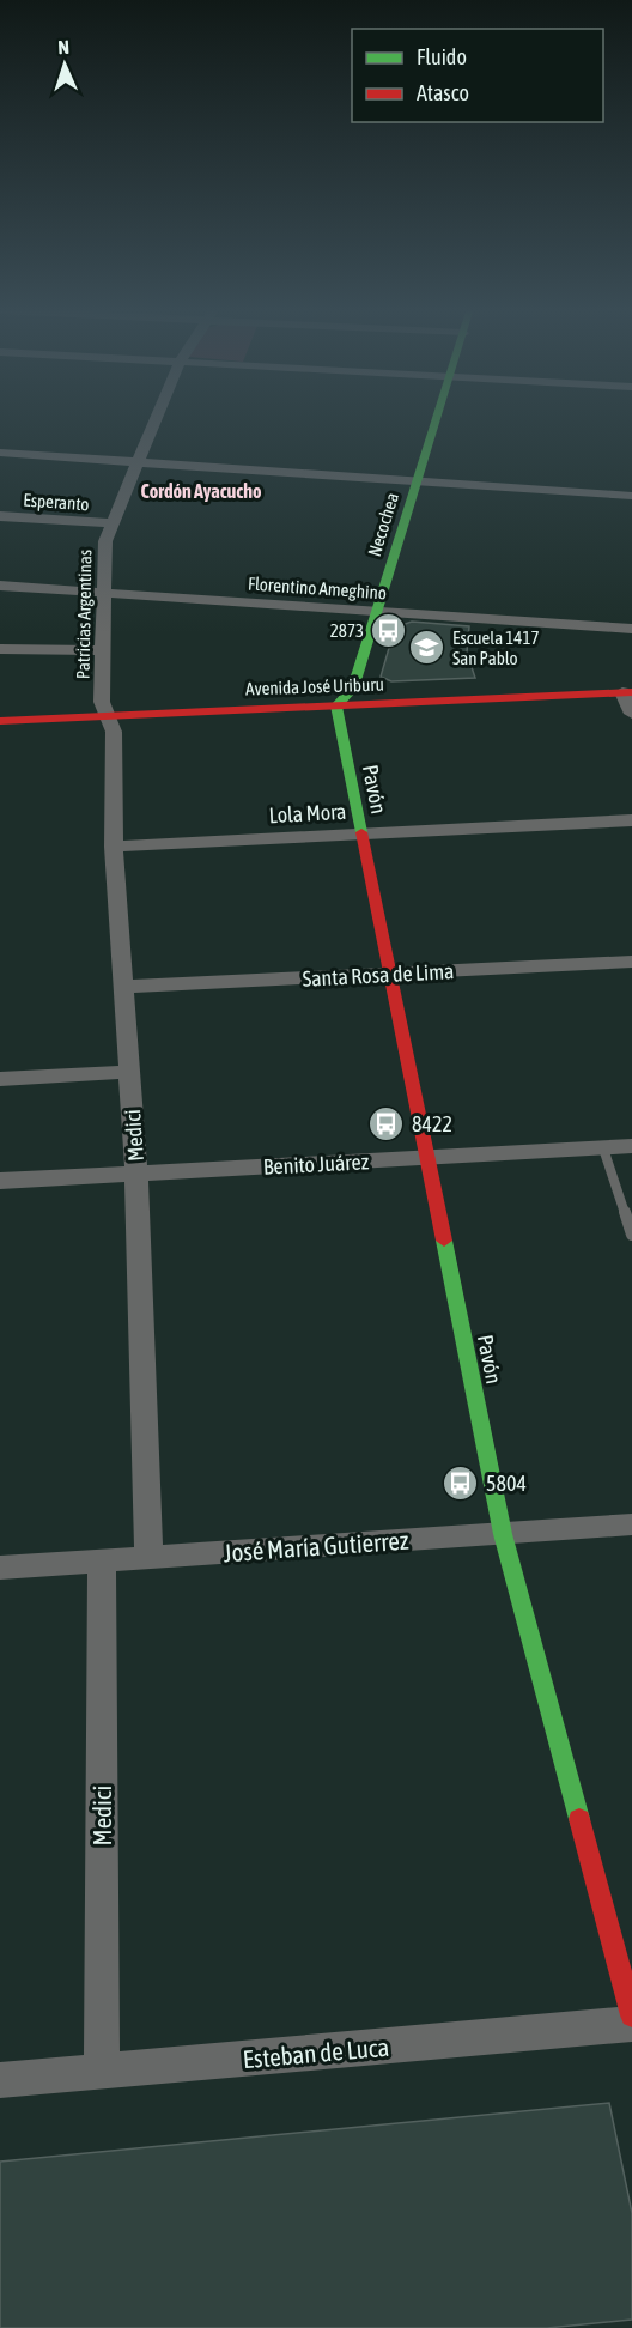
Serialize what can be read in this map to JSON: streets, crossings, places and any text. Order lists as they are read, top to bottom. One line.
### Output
{"streets":{"street":["Esperanto","Necochea","Florentino Ameghino","Patricias Argentinas","Avenida José Uriburu","Pavón","Lola Mora","Santa Rosa de Lima","Medici","Benito Juárez","José María Gutierrez","Esteban de Luca"]},"crossings":[["Esperanto","Patricias Argentinas"],["Necochea","Florentino Ameghino"],["Necochea","Avenida José Uriburu"],["Necochea","Pavón"],["Florentino Ameghino","Patricias Argentinas"],["Patricias Argentinas","Avenida José Uriburu"],["Patricias Argentinas","Medici"],["Avenida José Uriburu","Pavón"],["Avenida José Uriburu","Medici"],["Pavón","Lola Mora"],["Pavón","Santa Rosa de Lima"],["Pavón","Benito Juárez"],["Pavón","José María Gutierrez"],["Lola Mora","Medici"],["Santa Rosa de Lima","Medici"],["Medici","Benito Juárez"],["Medici","José María Gutierrez"],["Medici","Esteban de Luca"]],"districts":["Cordón Ayacucho"],"places":{"bus stop":["2873","8422","5804"],"school or university":["Escuela 1417 San Pablo"]},"legend":["Fluido","Atasco"],"north":"top"}
